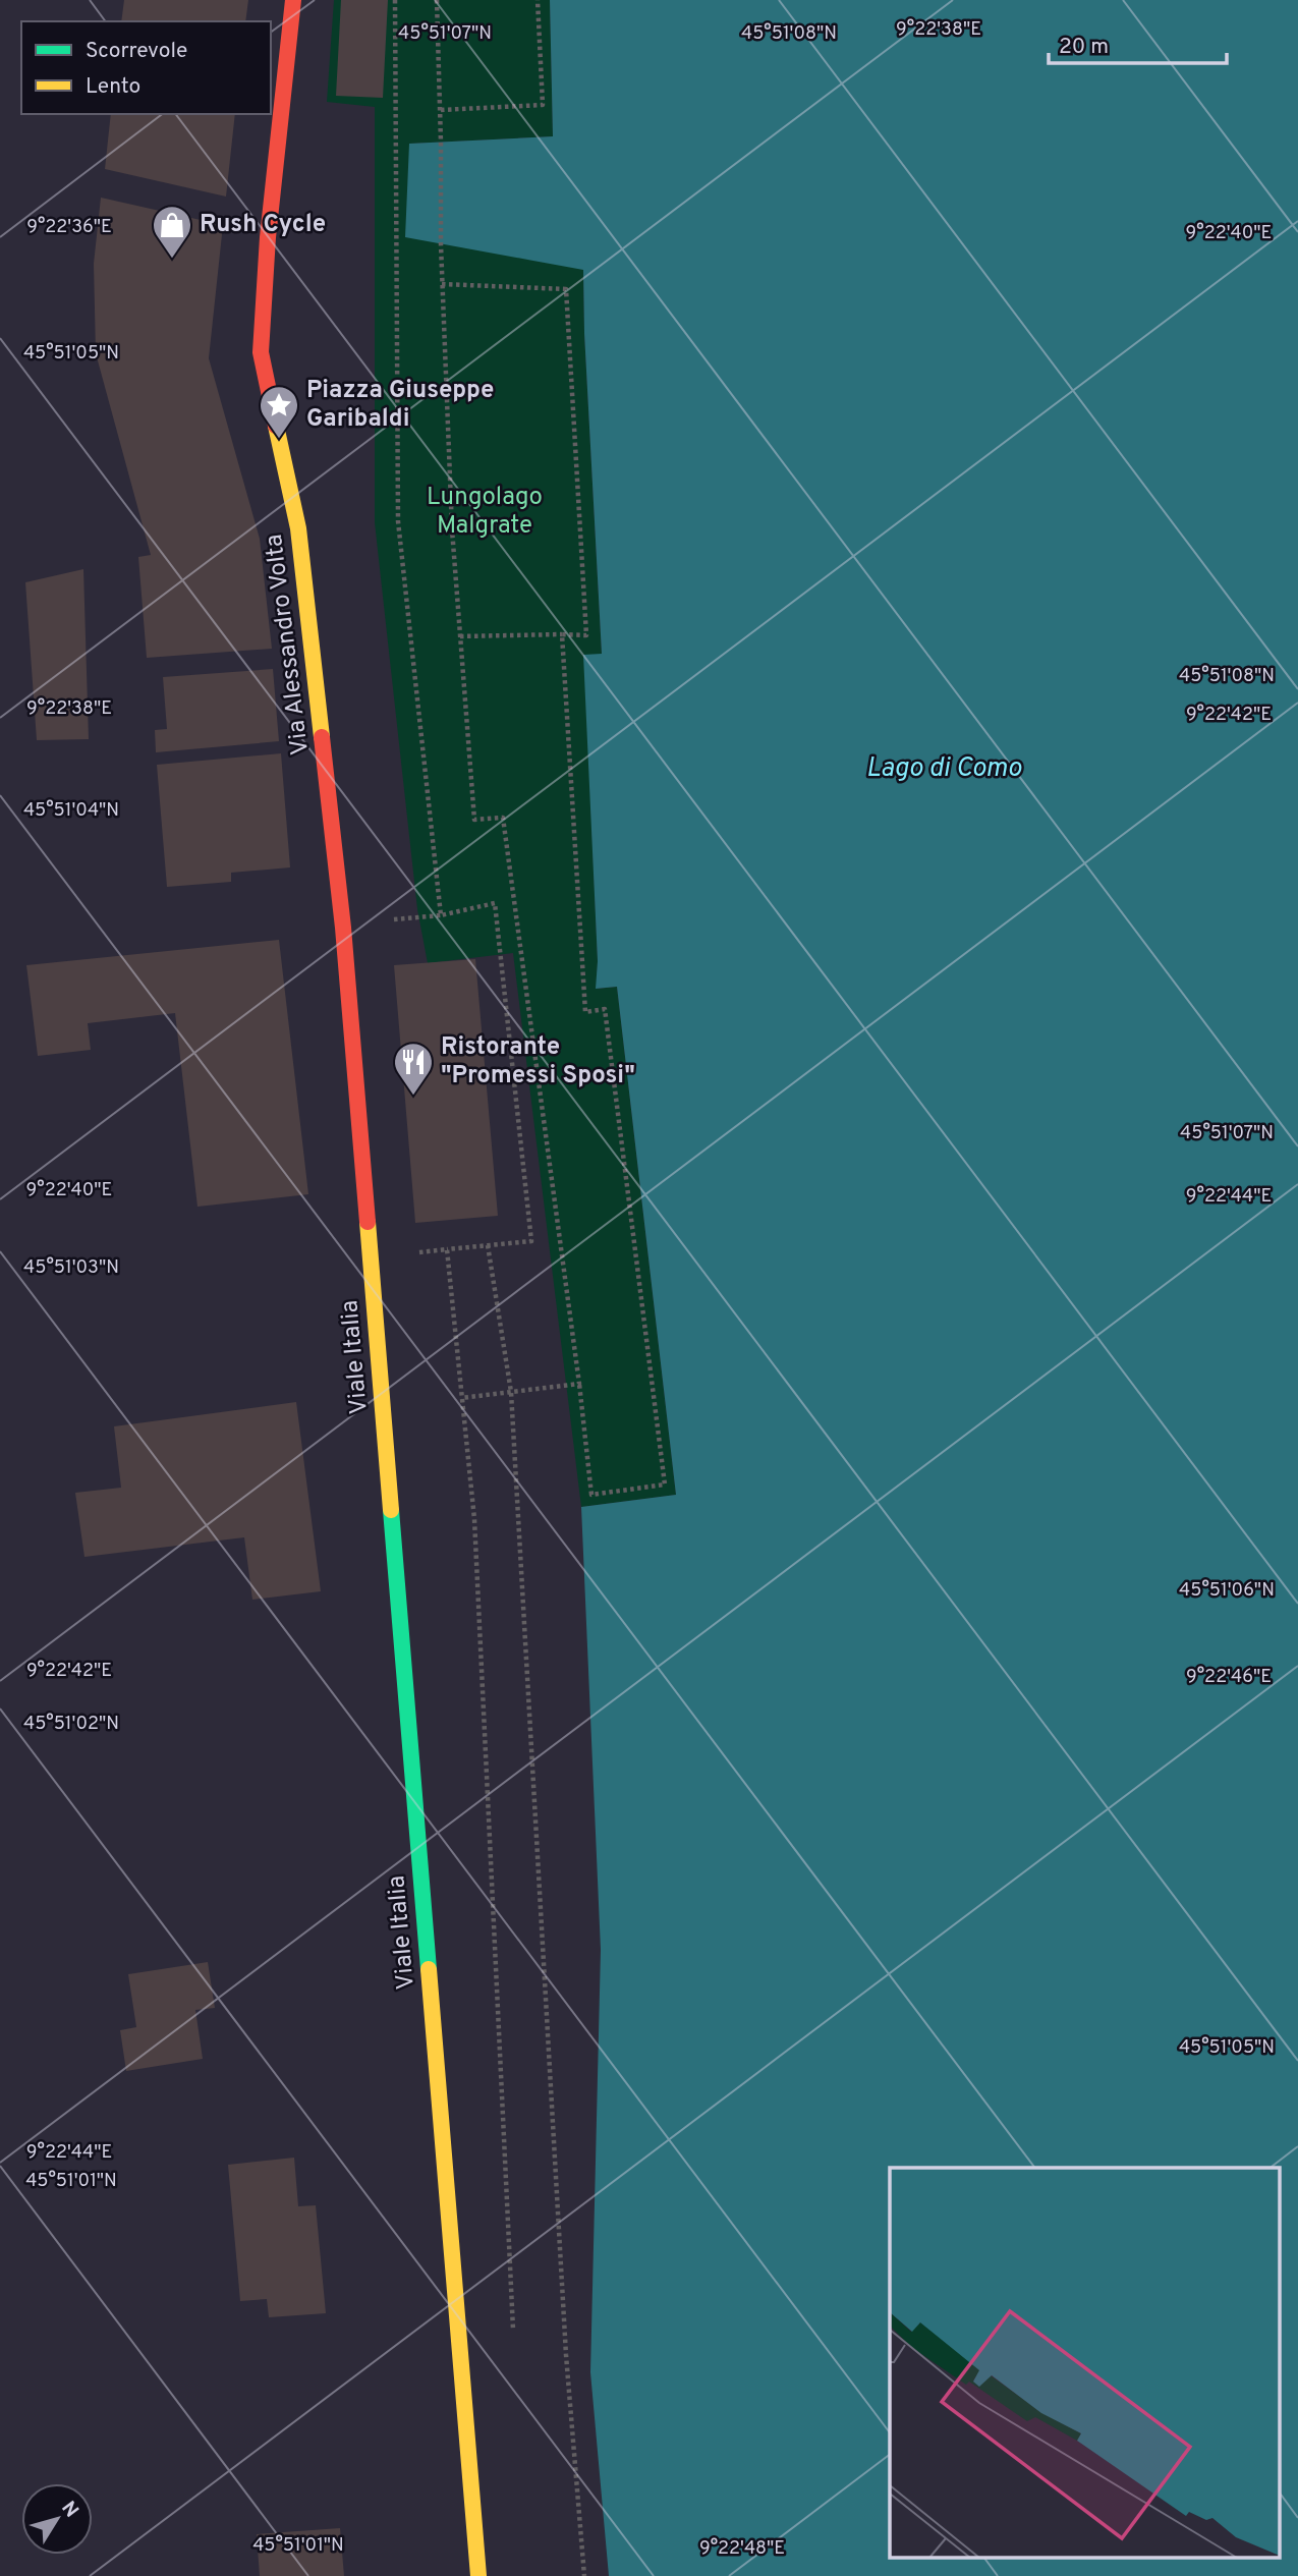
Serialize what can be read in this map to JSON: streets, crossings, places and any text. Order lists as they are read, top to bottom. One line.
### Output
{"streets":{"main road":["Via Alessandro Volta","Viale Italia"]},"crossings":[["Via Alessandro Volta","Viale Italia"]],"water":["Lago di Como"],"parks":["Lungolago Malgrate"],"places":{"shop":["Rush Cycle"],"place":["Piazza Giuseppe Garibaldi"],"restaurant":["Ristorante \"Promessi Sposi\""]},"legend":["Scorrevole","Lento"],"scale_bar":"20 m","north":"top right","coordinates":["9°22'38\"E","45°51'07\"N","45°51'08\"N","9°22'36\"E","9°22'40\"E","45°51'05\"N","9°22'42\"E","45°51'04\"N","9°22'44\"E","45°51'03\"N","45°51'06\"N","9°22'46\"E","45°51'02\"N","45°51'01\"N","9°22'48\"E"]}
